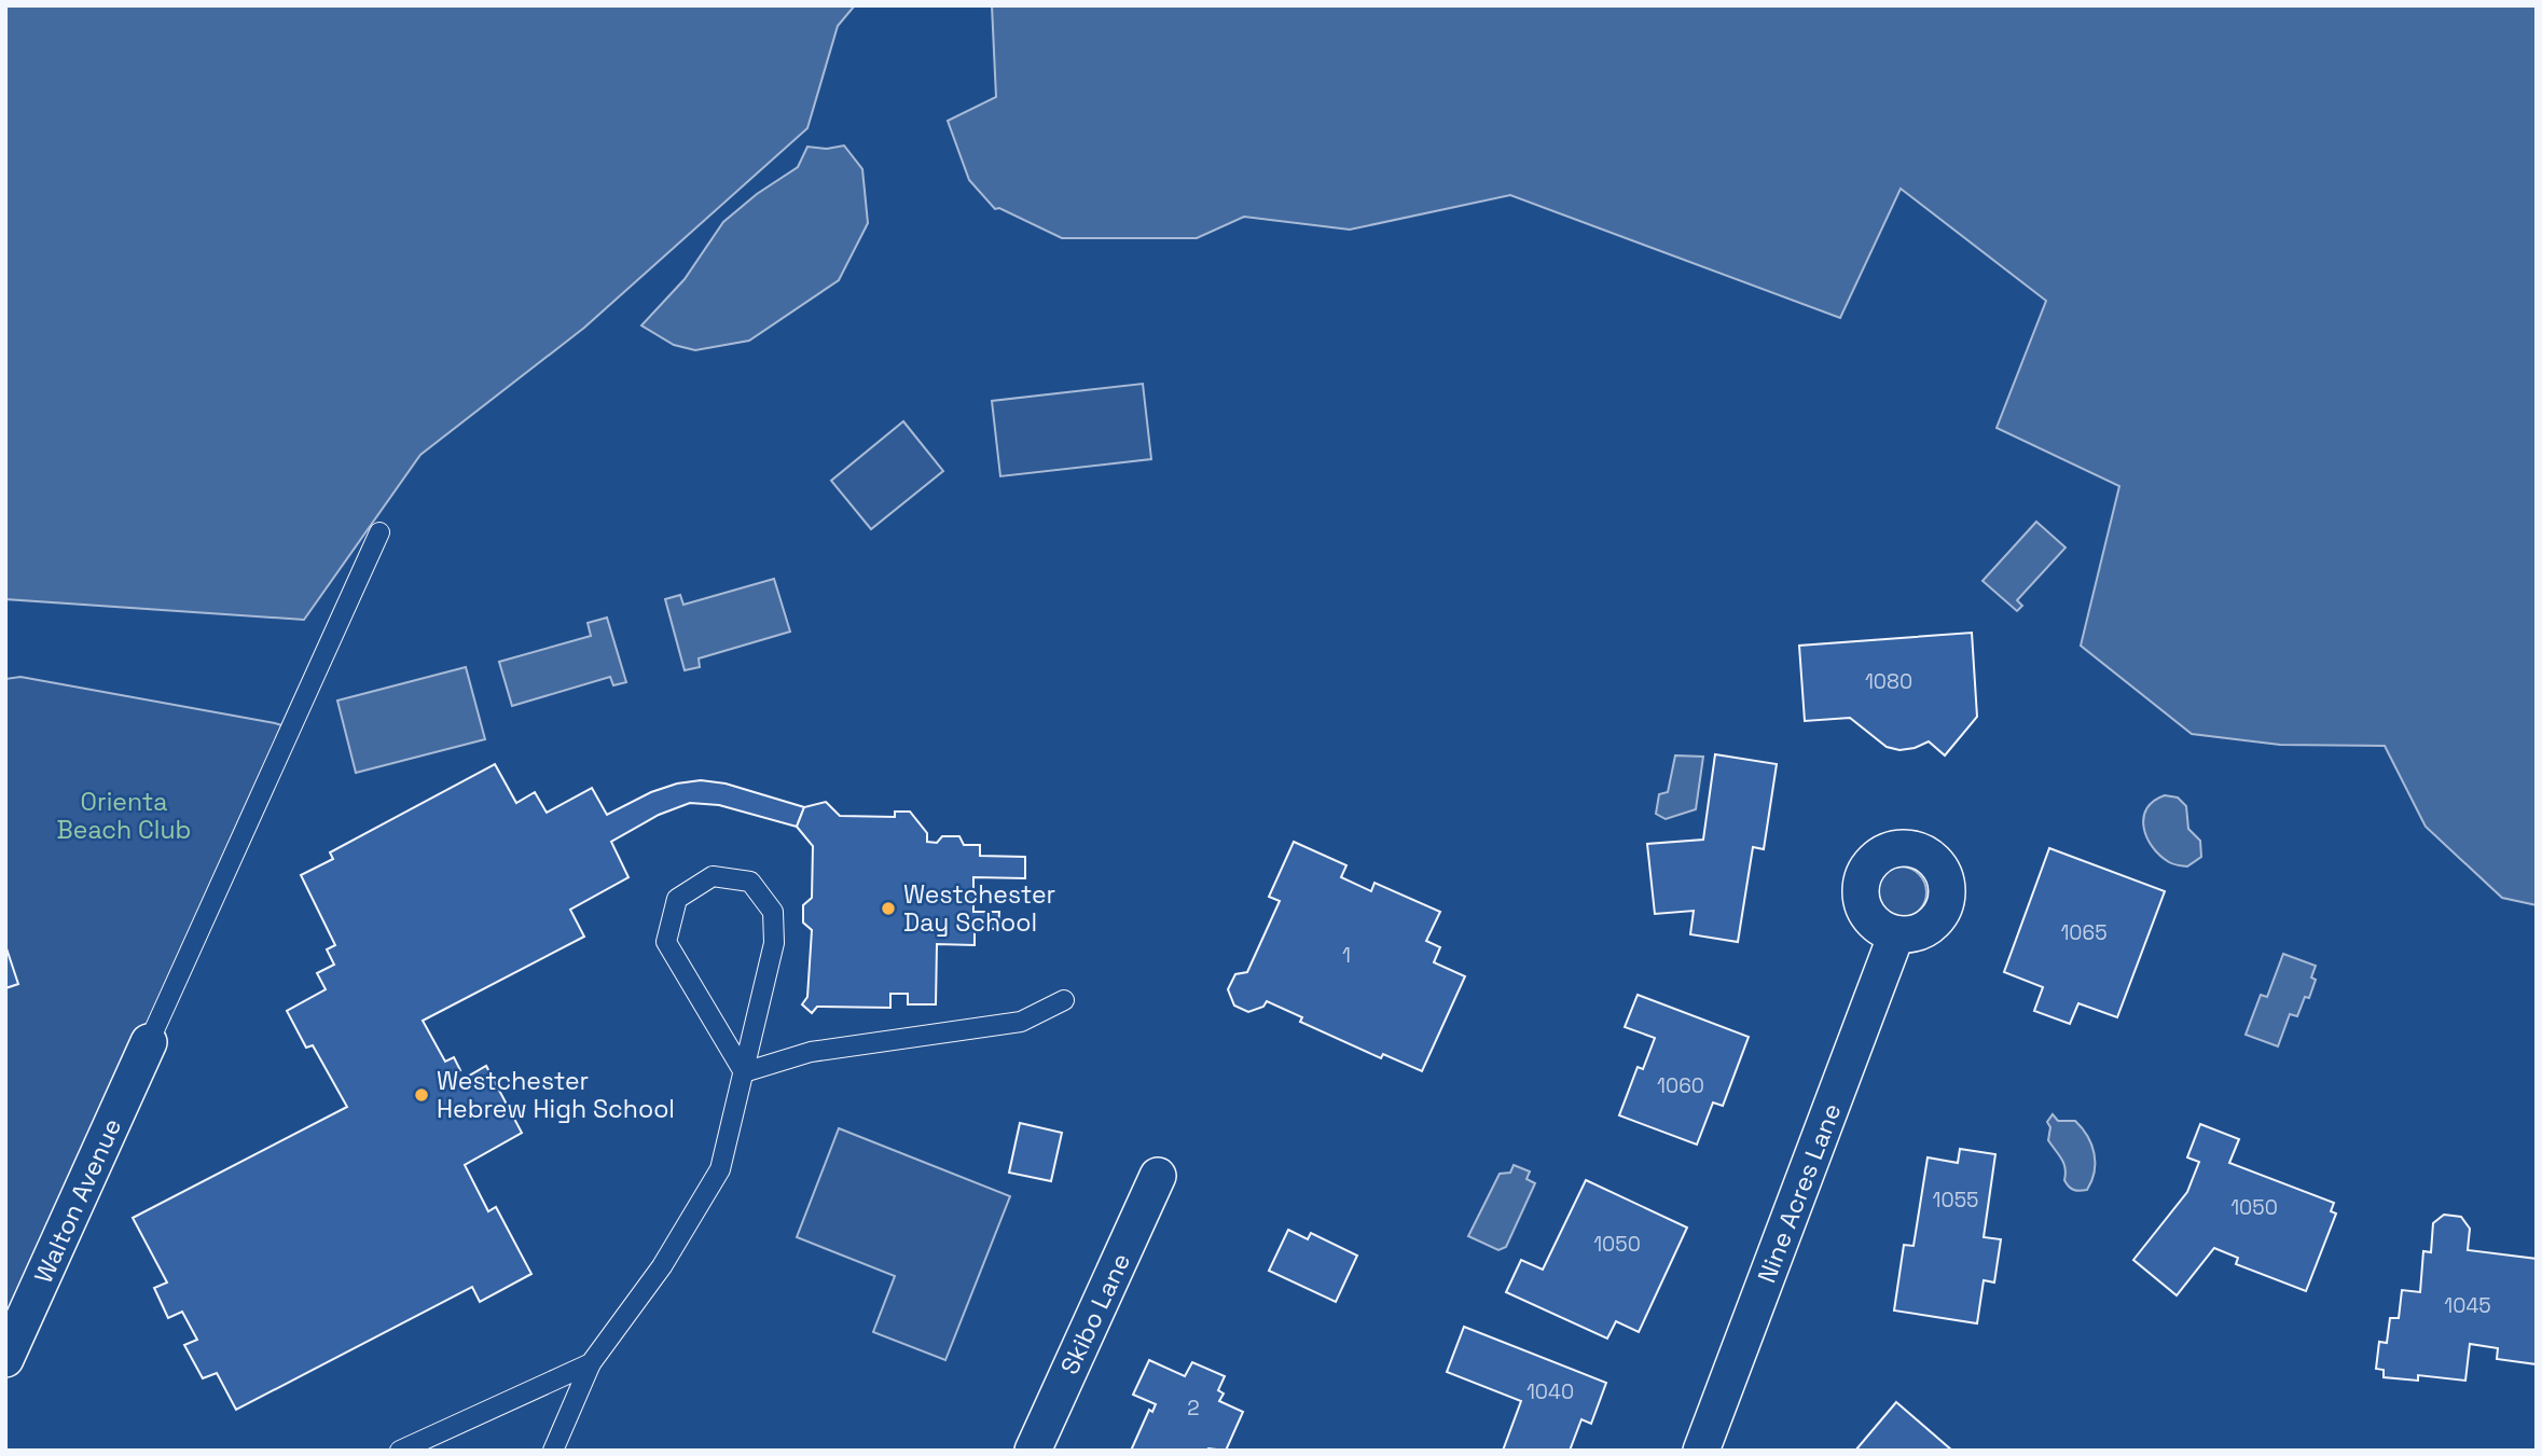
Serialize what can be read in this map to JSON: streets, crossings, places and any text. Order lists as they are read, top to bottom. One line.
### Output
{"streets":{"street":["Nine Acres Lane","Walton Avenue","Skibo Lane"]},"parks":["Orienta Beach Club"],"places":["Westchester Day School","Westchester Hebrew High School"],"house_numbers":["1080","1065","1","1060","1055","1050","1050","1045","1040","2"]}
